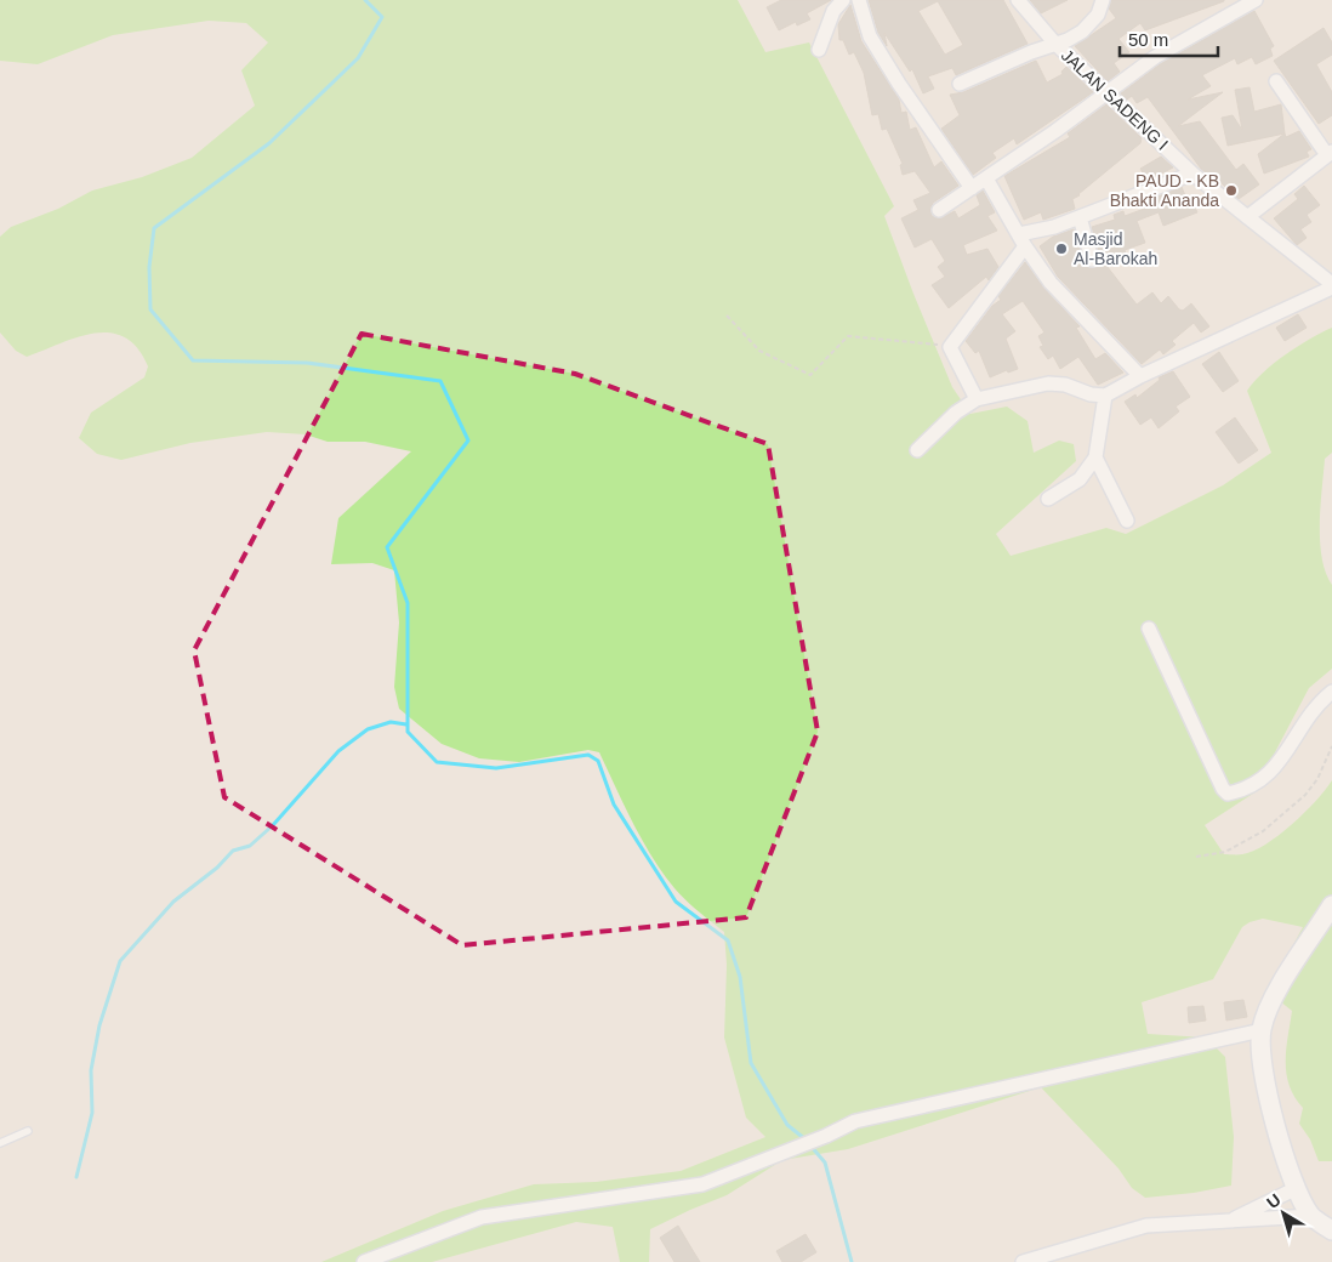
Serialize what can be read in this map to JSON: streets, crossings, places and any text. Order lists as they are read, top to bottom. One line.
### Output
{"streets":{"street":["JALAN SADENG I"]},"places":["PAUD - KB Bhakti Ananda","Masjid Al-Barokah"],"scale_bar":"50 m","north":"top left"}
